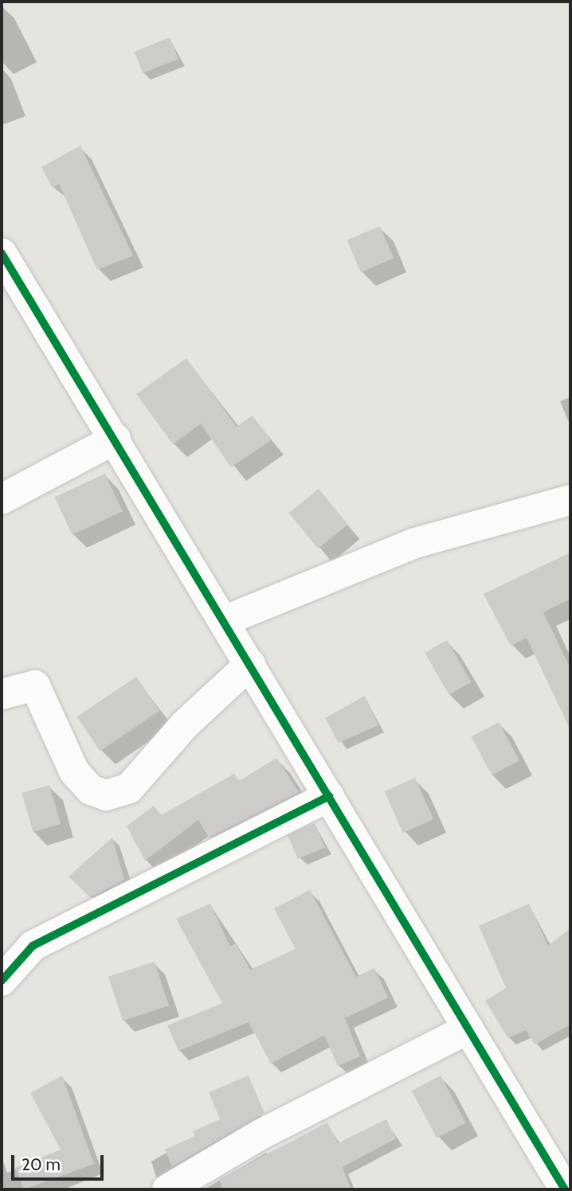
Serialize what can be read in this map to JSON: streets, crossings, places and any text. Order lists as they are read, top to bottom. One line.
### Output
{"scale_bar":"20 m"}
